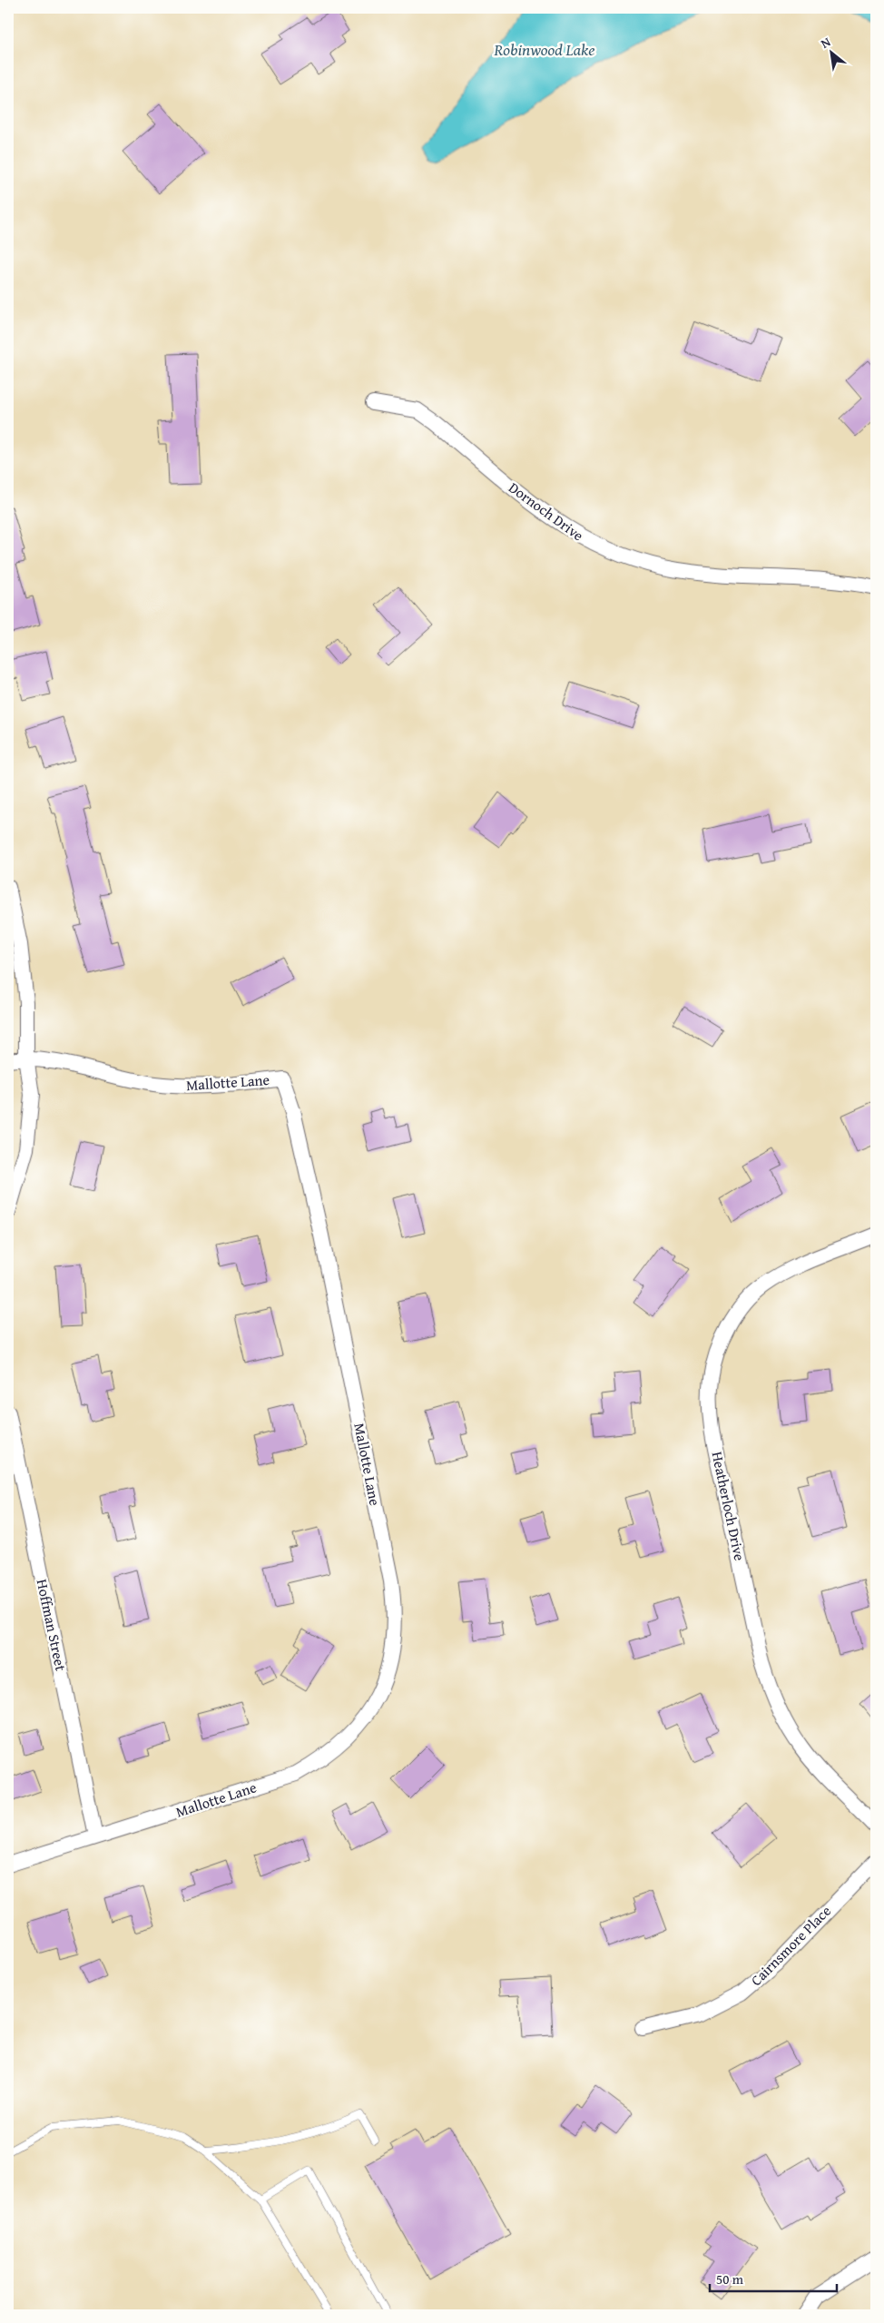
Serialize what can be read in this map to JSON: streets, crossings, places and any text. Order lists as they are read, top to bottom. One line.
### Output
{"streets":{"street":["Dornoch Drive","Mallotte Lane","Heatherloch Drive","Hoffman Street","Cairnsmore Place"]},"crossings":[["Mallotte Lane","Hoffman Street"]],"water":["Robinwood Lake"],"scale_bar":"50 m","north":"top left"}
